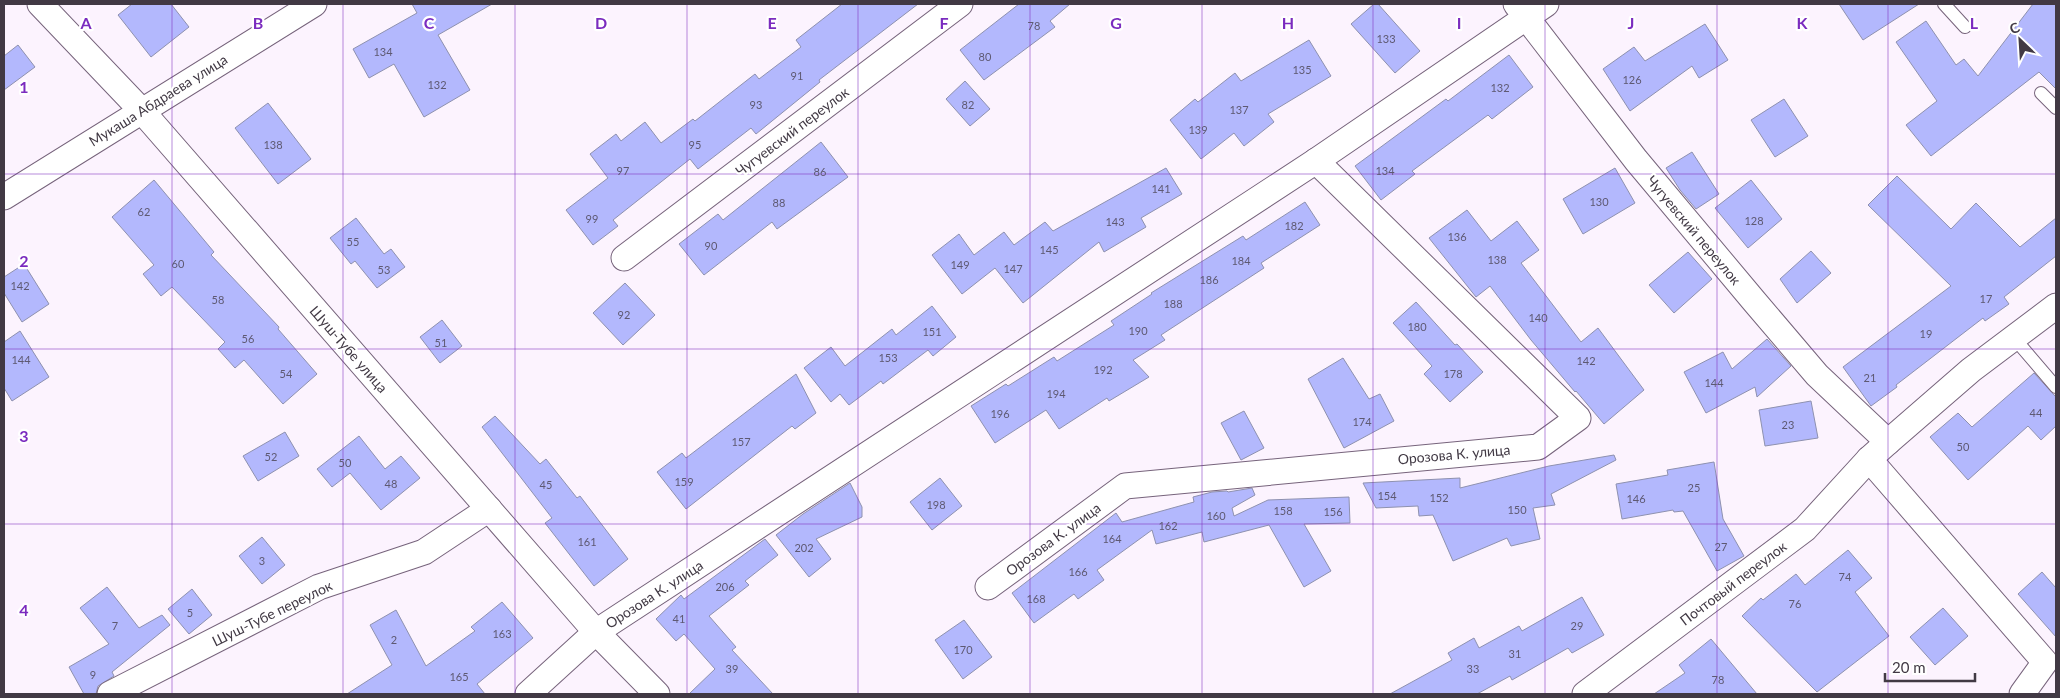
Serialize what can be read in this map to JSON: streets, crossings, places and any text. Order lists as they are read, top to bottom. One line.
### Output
{"streets":{"street":["Мукаша Абдраева улица","Чугуевский переулок","Шуш-Тубе улица","Орозова К. улица","Почтовый переулок","Шуш-Тубе переулок"]},"crossings":[["Мукаша Абдраева улица","Шуш-Тубе улица"],["Чугуевский переулок","Орозова К. улица"],["Чугуевский переулок","Почтовый переулок"],["Шуш-Тубе улица","Орозова К. улица"],["Шуш-Тубе улица","Шуш-Тубе переулок"]],"house_numbers":["78","133","134","80","135","91","126","132","132","93","82","137","139","138","95","97","134","86","141","130","88","62","99","128","143","182","136","55","90","145","138","184","60","149","147","53","186","142","17","58","188","92","140","180","190","151","19","56","51","153","144","142","192","54","178","21","144","194","44","196","174","23","157","50","52","50","159","48","45","25","154","152","146","198","150","158","156","160","162","164","161","27","202","3","166","74","206","168","76","5","41","7","29","163","2","170","31","39","33","9","165","78"],"scale_bar":"20 m","north":"top left","grid":{"columns":["A","B","C","D","E","F","G","H","I","J","K","L"],"rows":["1","2","3","4"]}}
